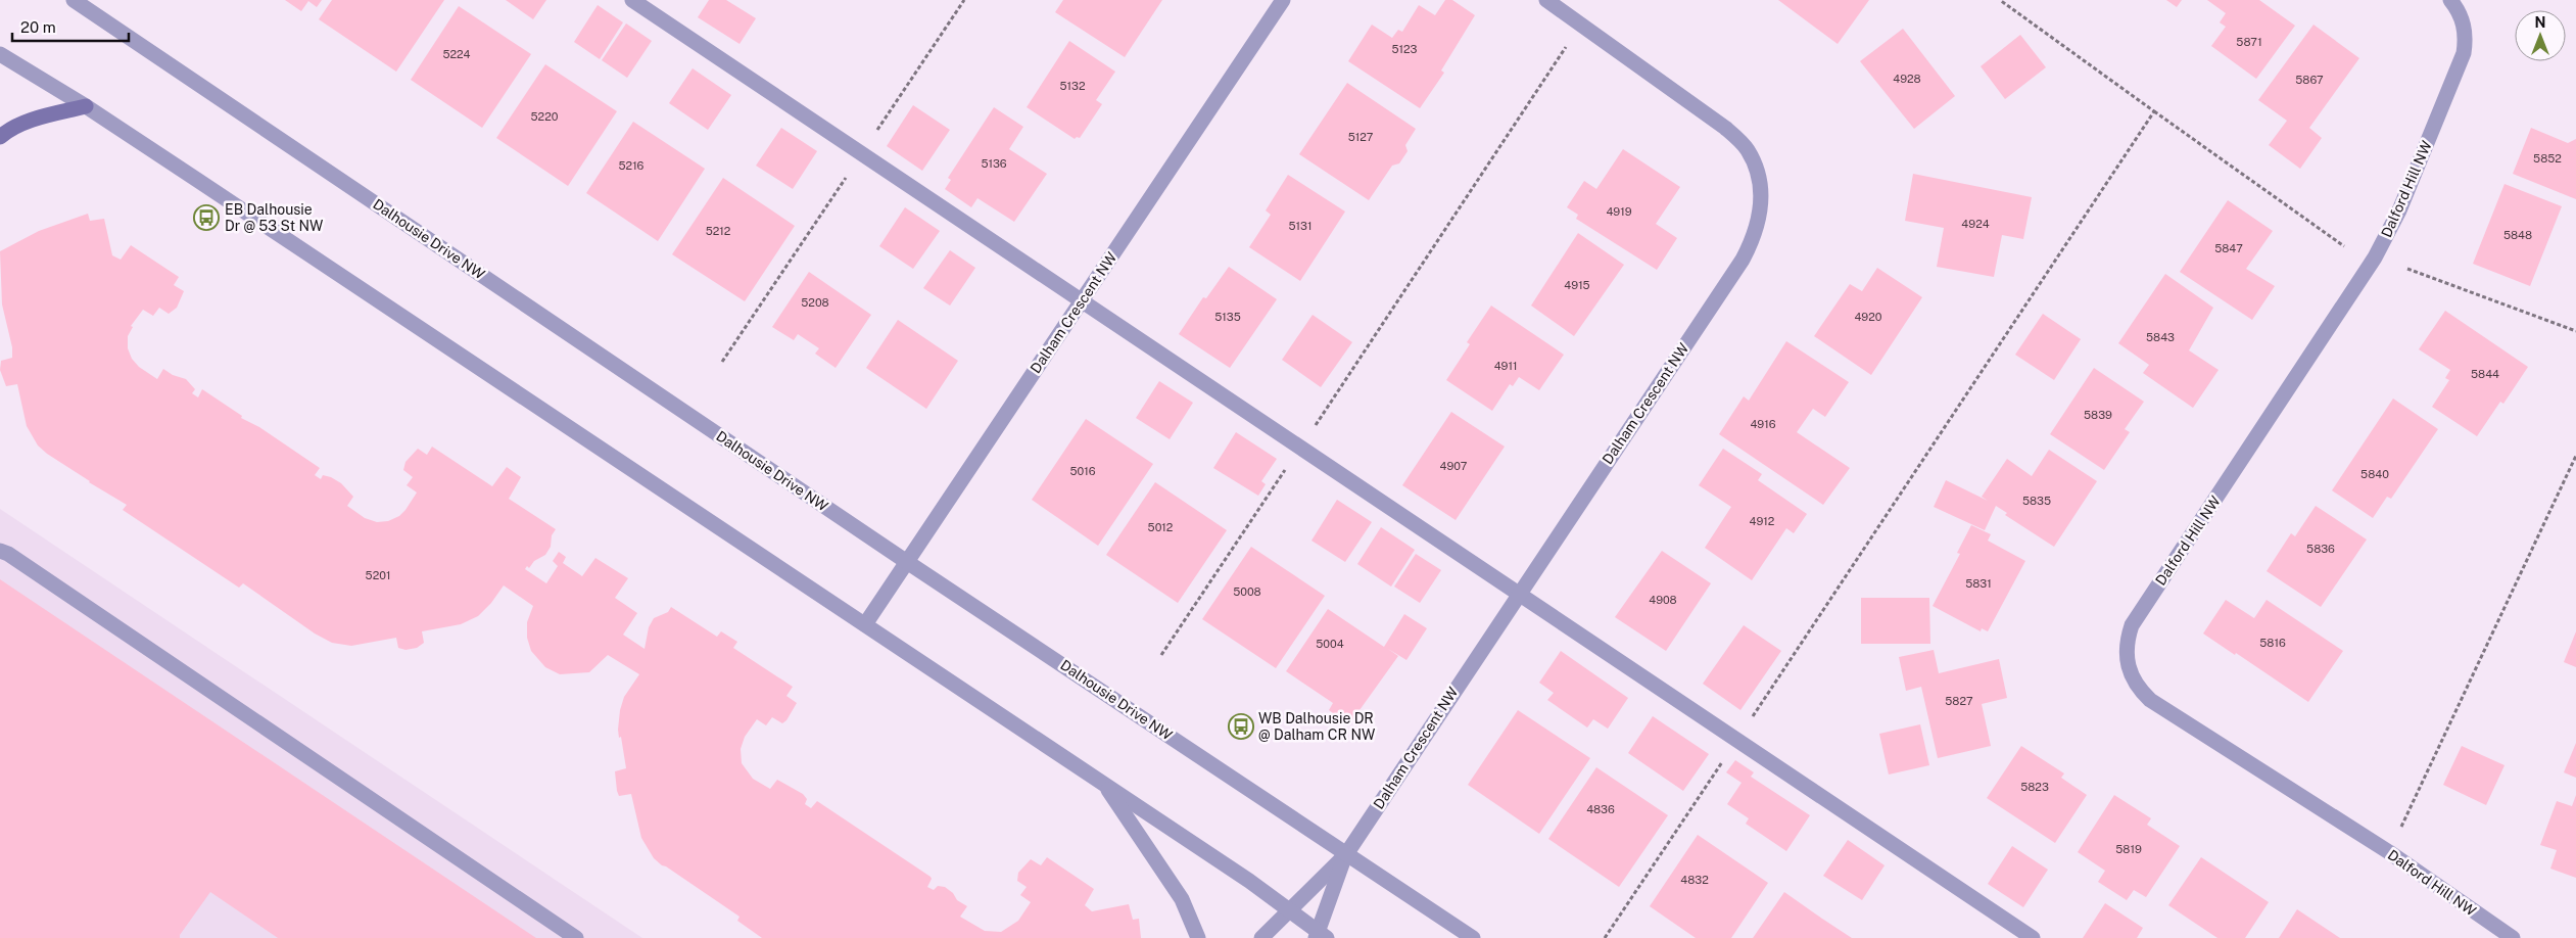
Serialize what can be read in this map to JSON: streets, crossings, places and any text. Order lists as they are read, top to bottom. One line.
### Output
{"streets":{"street":["Dalford Hill NW","Dalhousie Drive NW","Dalham Crescent NW"]},"crossings":[["Dalhousie Drive NW","Dalham Crescent NW"]],"places":{"bus stop":["EB Dalhousie Dr @ 53 St NW","WB Dalhousie DR @ Dalham CR NW"]},"house_numbers":["5871","5123","5224","4928","5867","5132","5220","5127","5852","5136","5216","4919","4924","5131","5212","5848","5847","4915","5208","5135","4920","5843","4911","5844","5839","4916","4907","5016","5840","5835","4912","5012","5836","5201","5831","5008","4908","5816","5004","5827","5823","4836","5819","4832"],"scale_bar":"20 m","north":"top"}
